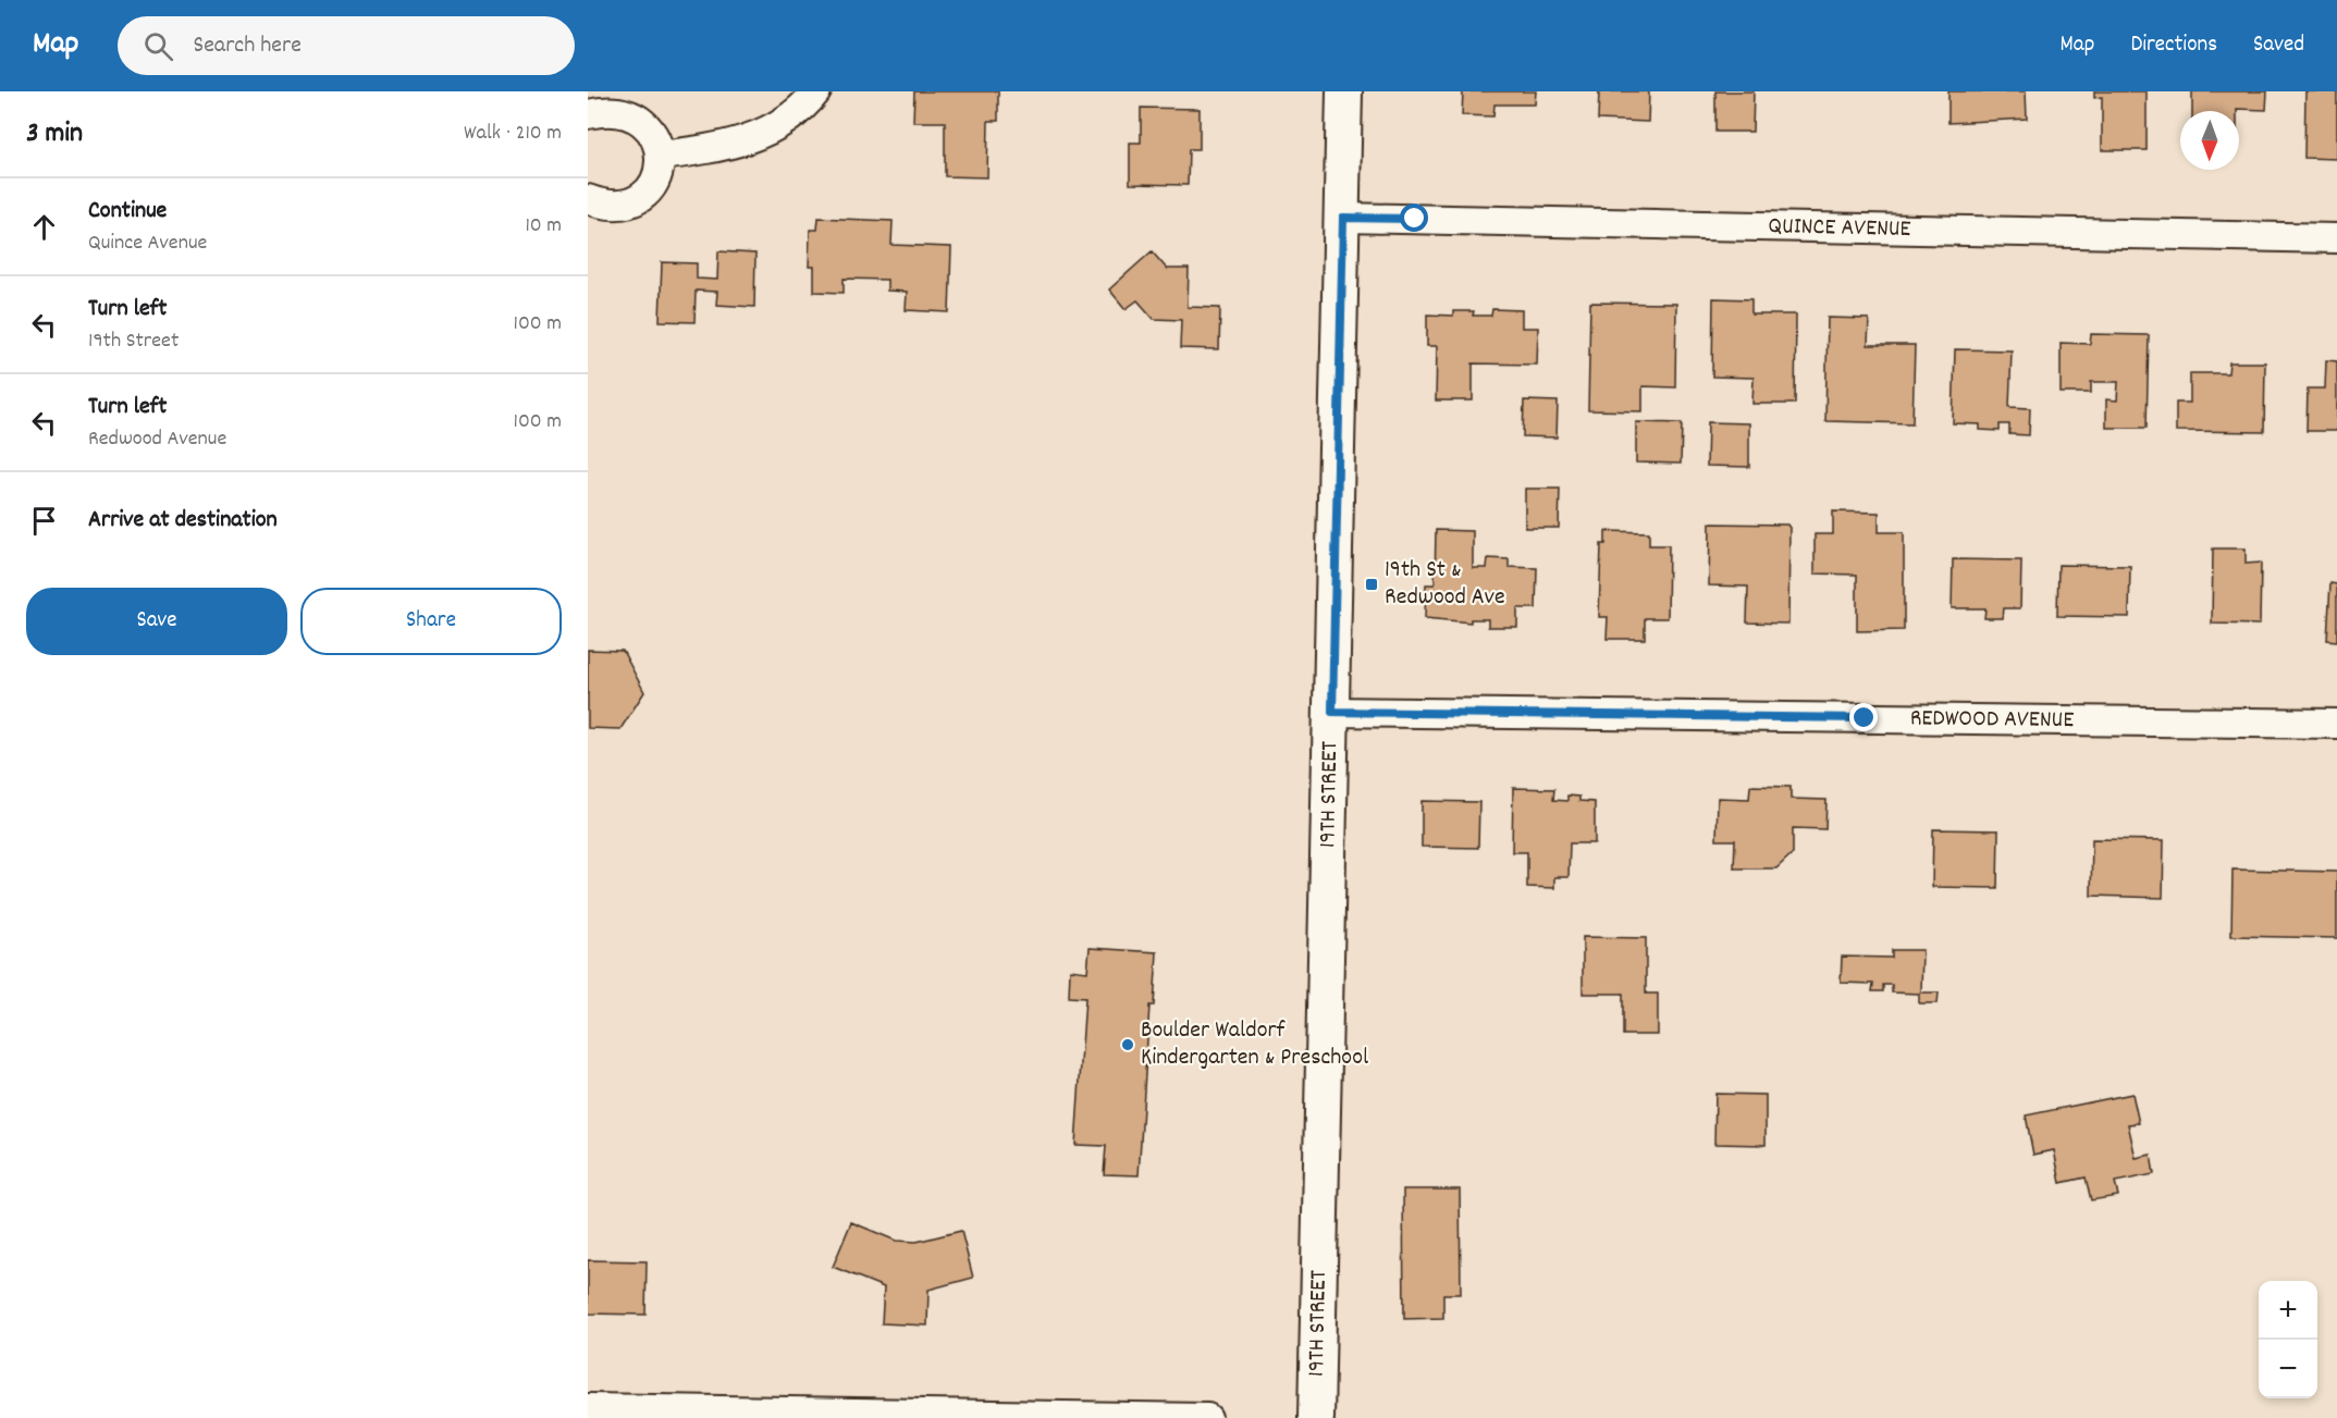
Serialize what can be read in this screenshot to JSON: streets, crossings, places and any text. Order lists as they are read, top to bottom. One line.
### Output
{"streets":{"street":["QUINCE AVENUE","REDWOOD AVENUE","19TH STREET"]},"crossings":[["QUINCE AVENUE","19TH STREET"],["REDWOOD AVENUE","19TH STREET"]],"places":{"transit":["19th St & Redwood Ave"],"other":["Boulder Waldorf Kindergarten & Preschool"]},"north":"bottom","page":{"header":"Map","search":"Search here","nav":["Map","Directions","Saved"],"heading":["3 min","Walk · 210 m"],"list":[["Continue","Quince Avenue","10 m"],["Turn left","19th Street","100 m"],["Turn left","Redwood Avenue","100 m"],"Arrive at destination"],"buttons":["Save","Share"],"map_buttons":["+","−"]}}
